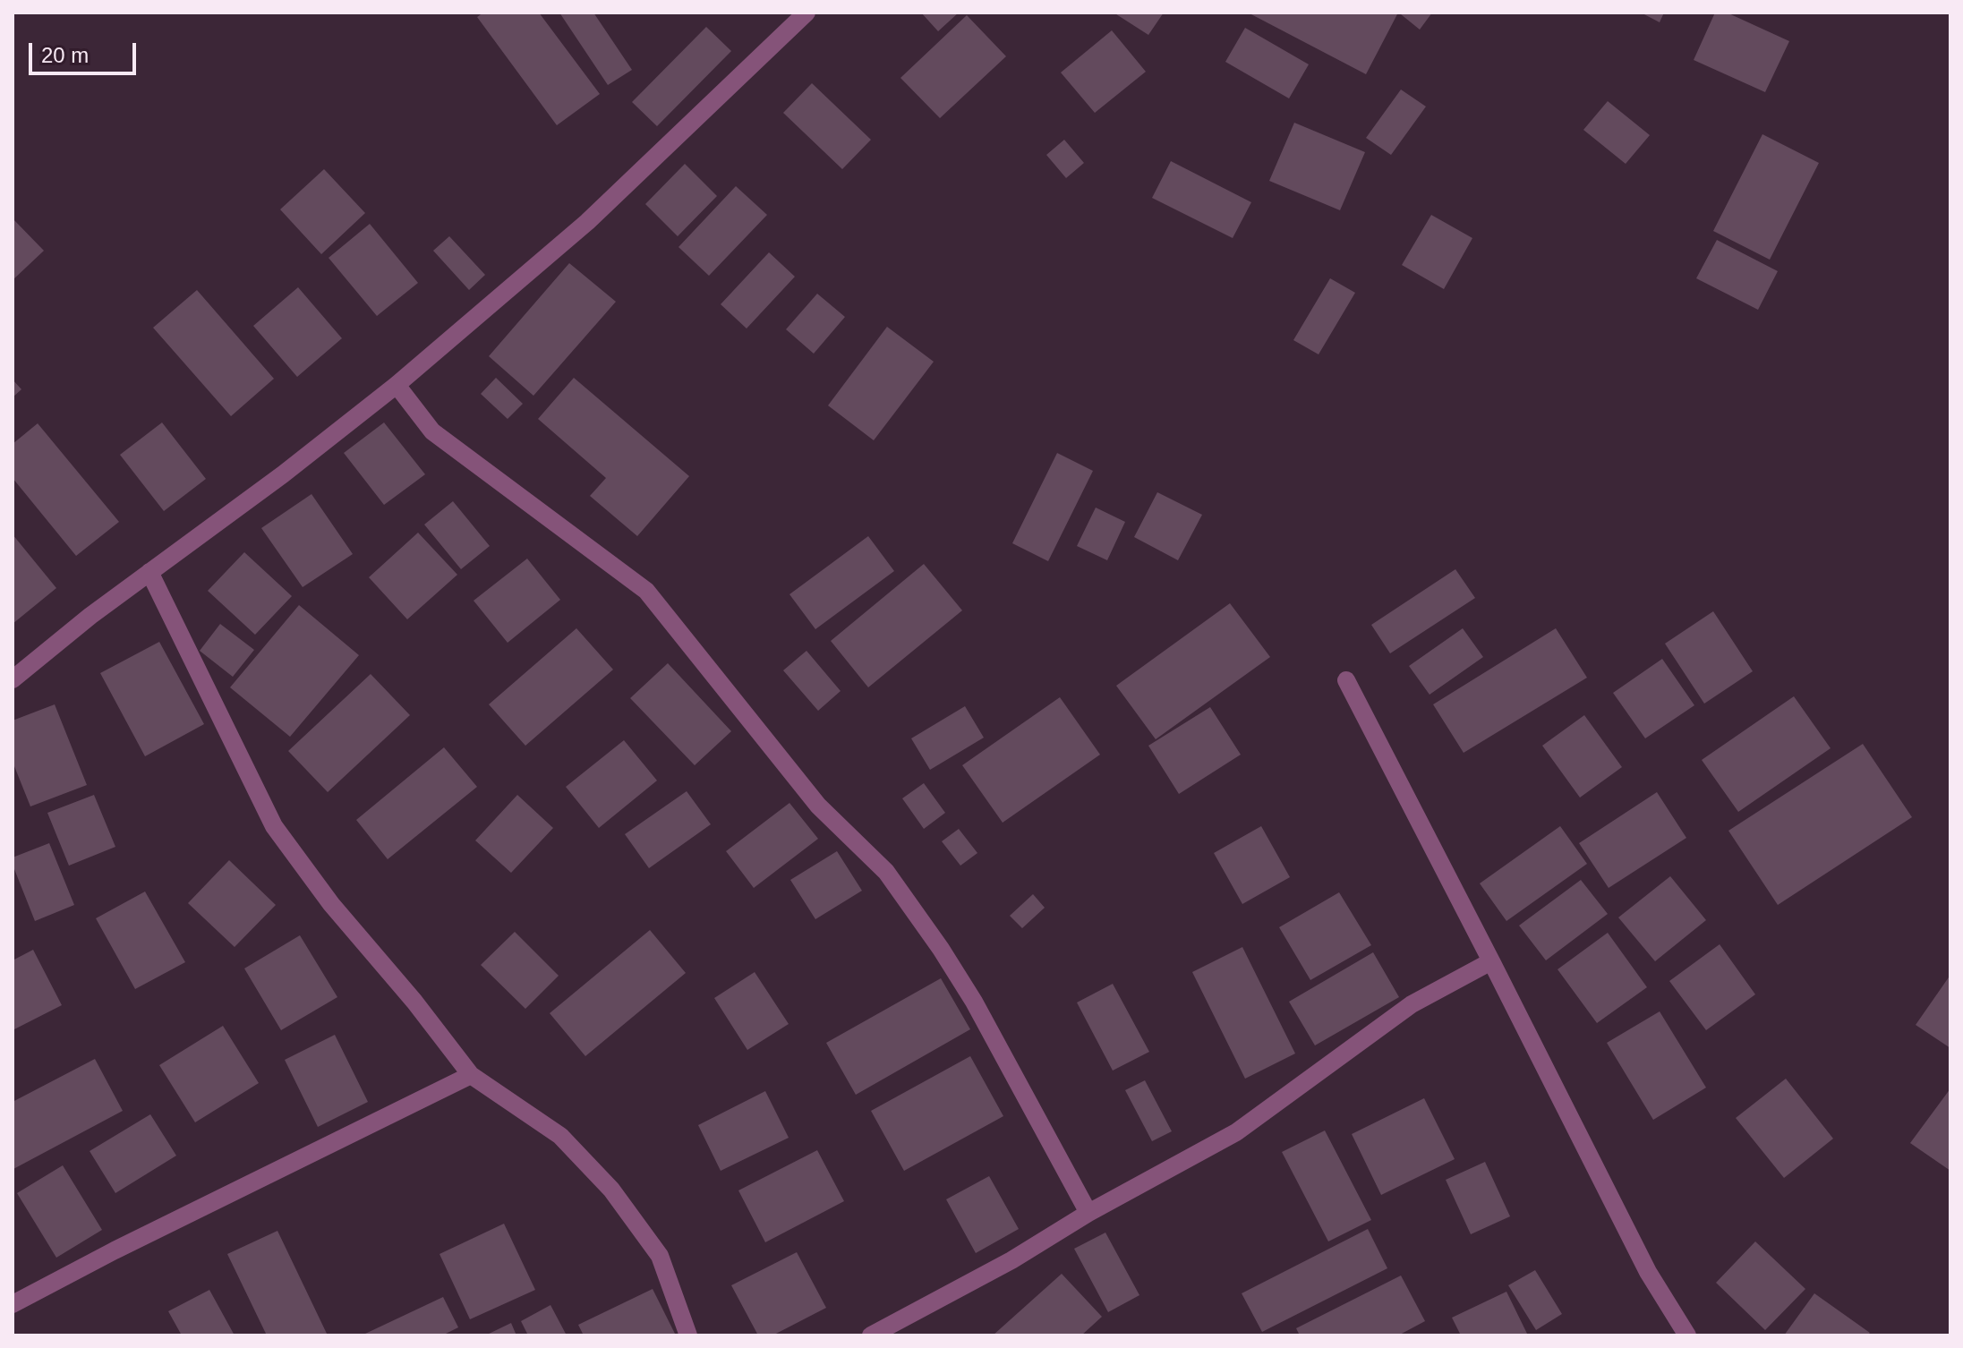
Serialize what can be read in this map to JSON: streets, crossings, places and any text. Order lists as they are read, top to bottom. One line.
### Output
{"scale_bar":"20 m"}
